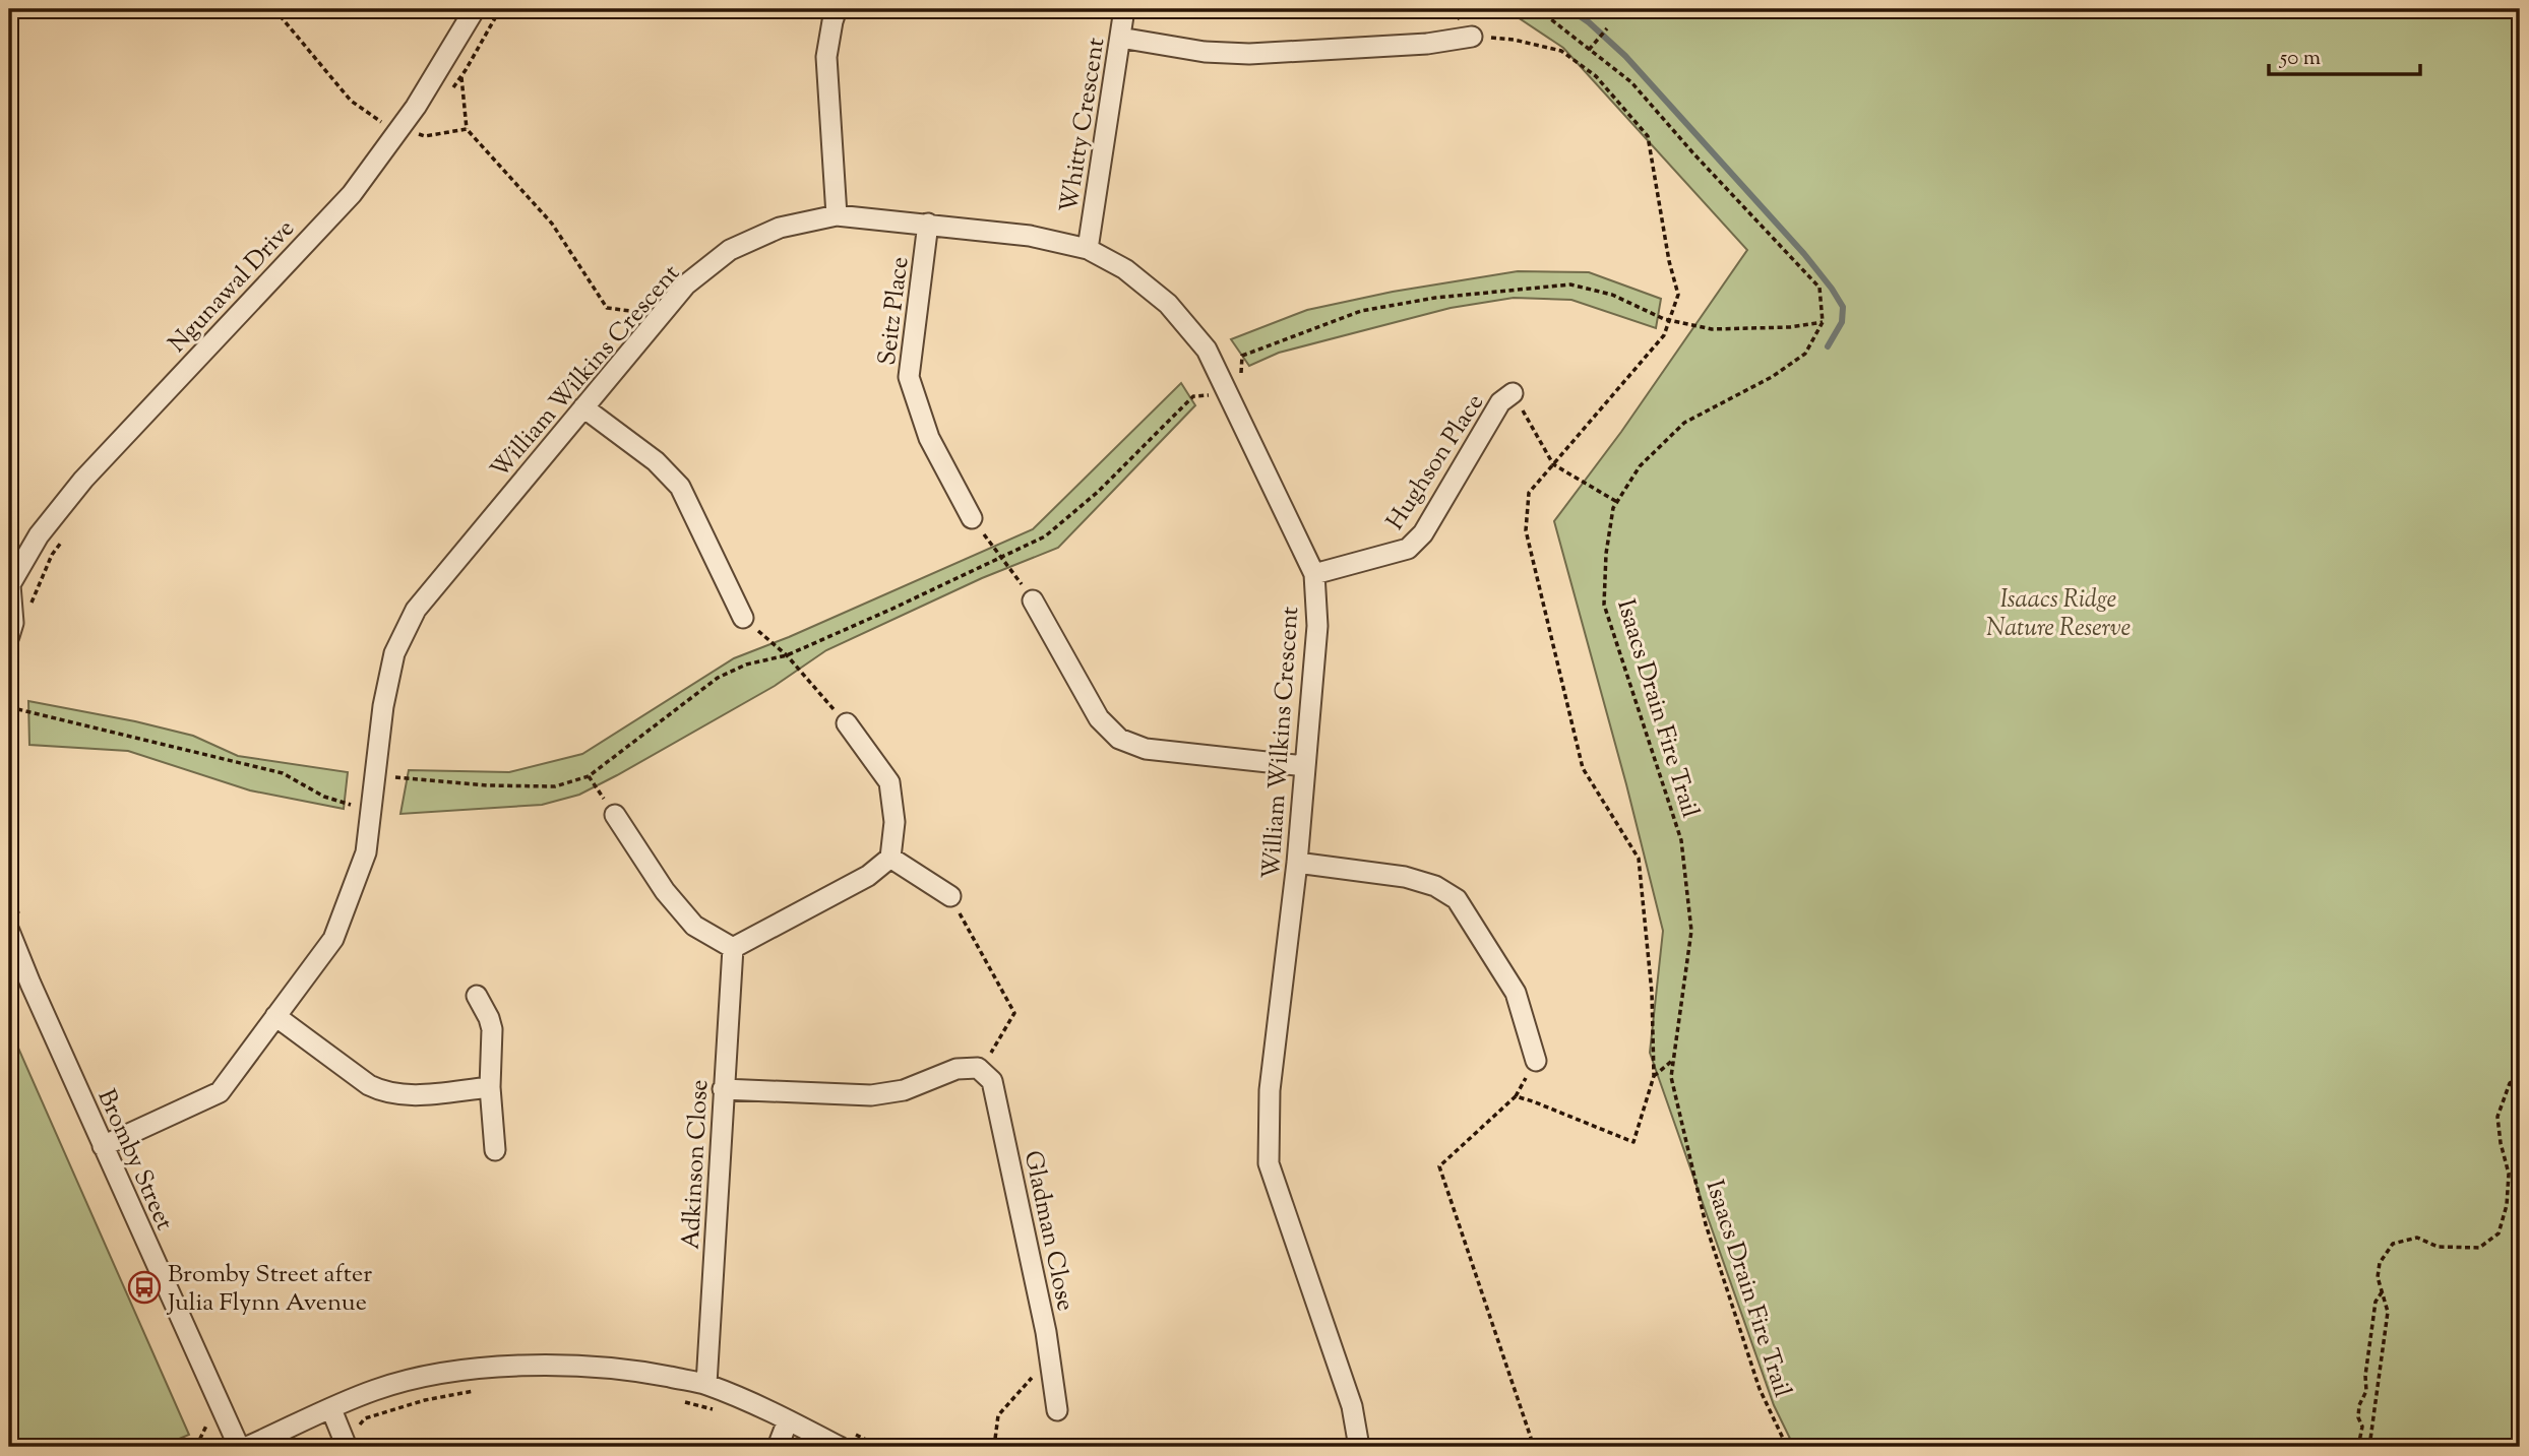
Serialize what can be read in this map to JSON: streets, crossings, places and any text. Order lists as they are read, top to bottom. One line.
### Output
{"streets":{"street":["Whitty Crescent","Ngunawal Drive","Seitz Place","William Wilkins Crescent","Hughson Place","Bromby Street","Adkinson Close","Gladman Close"],"path":["Isaacs Drain Fire Trail"]},"crossings":[["Whitty Crescent","William Wilkins Crescent"],["Seitz Place","William Wilkins Crescent"],["William Wilkins Crescent","Hughson Place"],["William Wilkins Crescent","Bromby Street"]],"parks":["Isaacs Ridge Nature Reserve"],"places":{"bus stop":["Bromby Street after Julia Flynn Avenue"]},"scale_bar":"50 m"}
